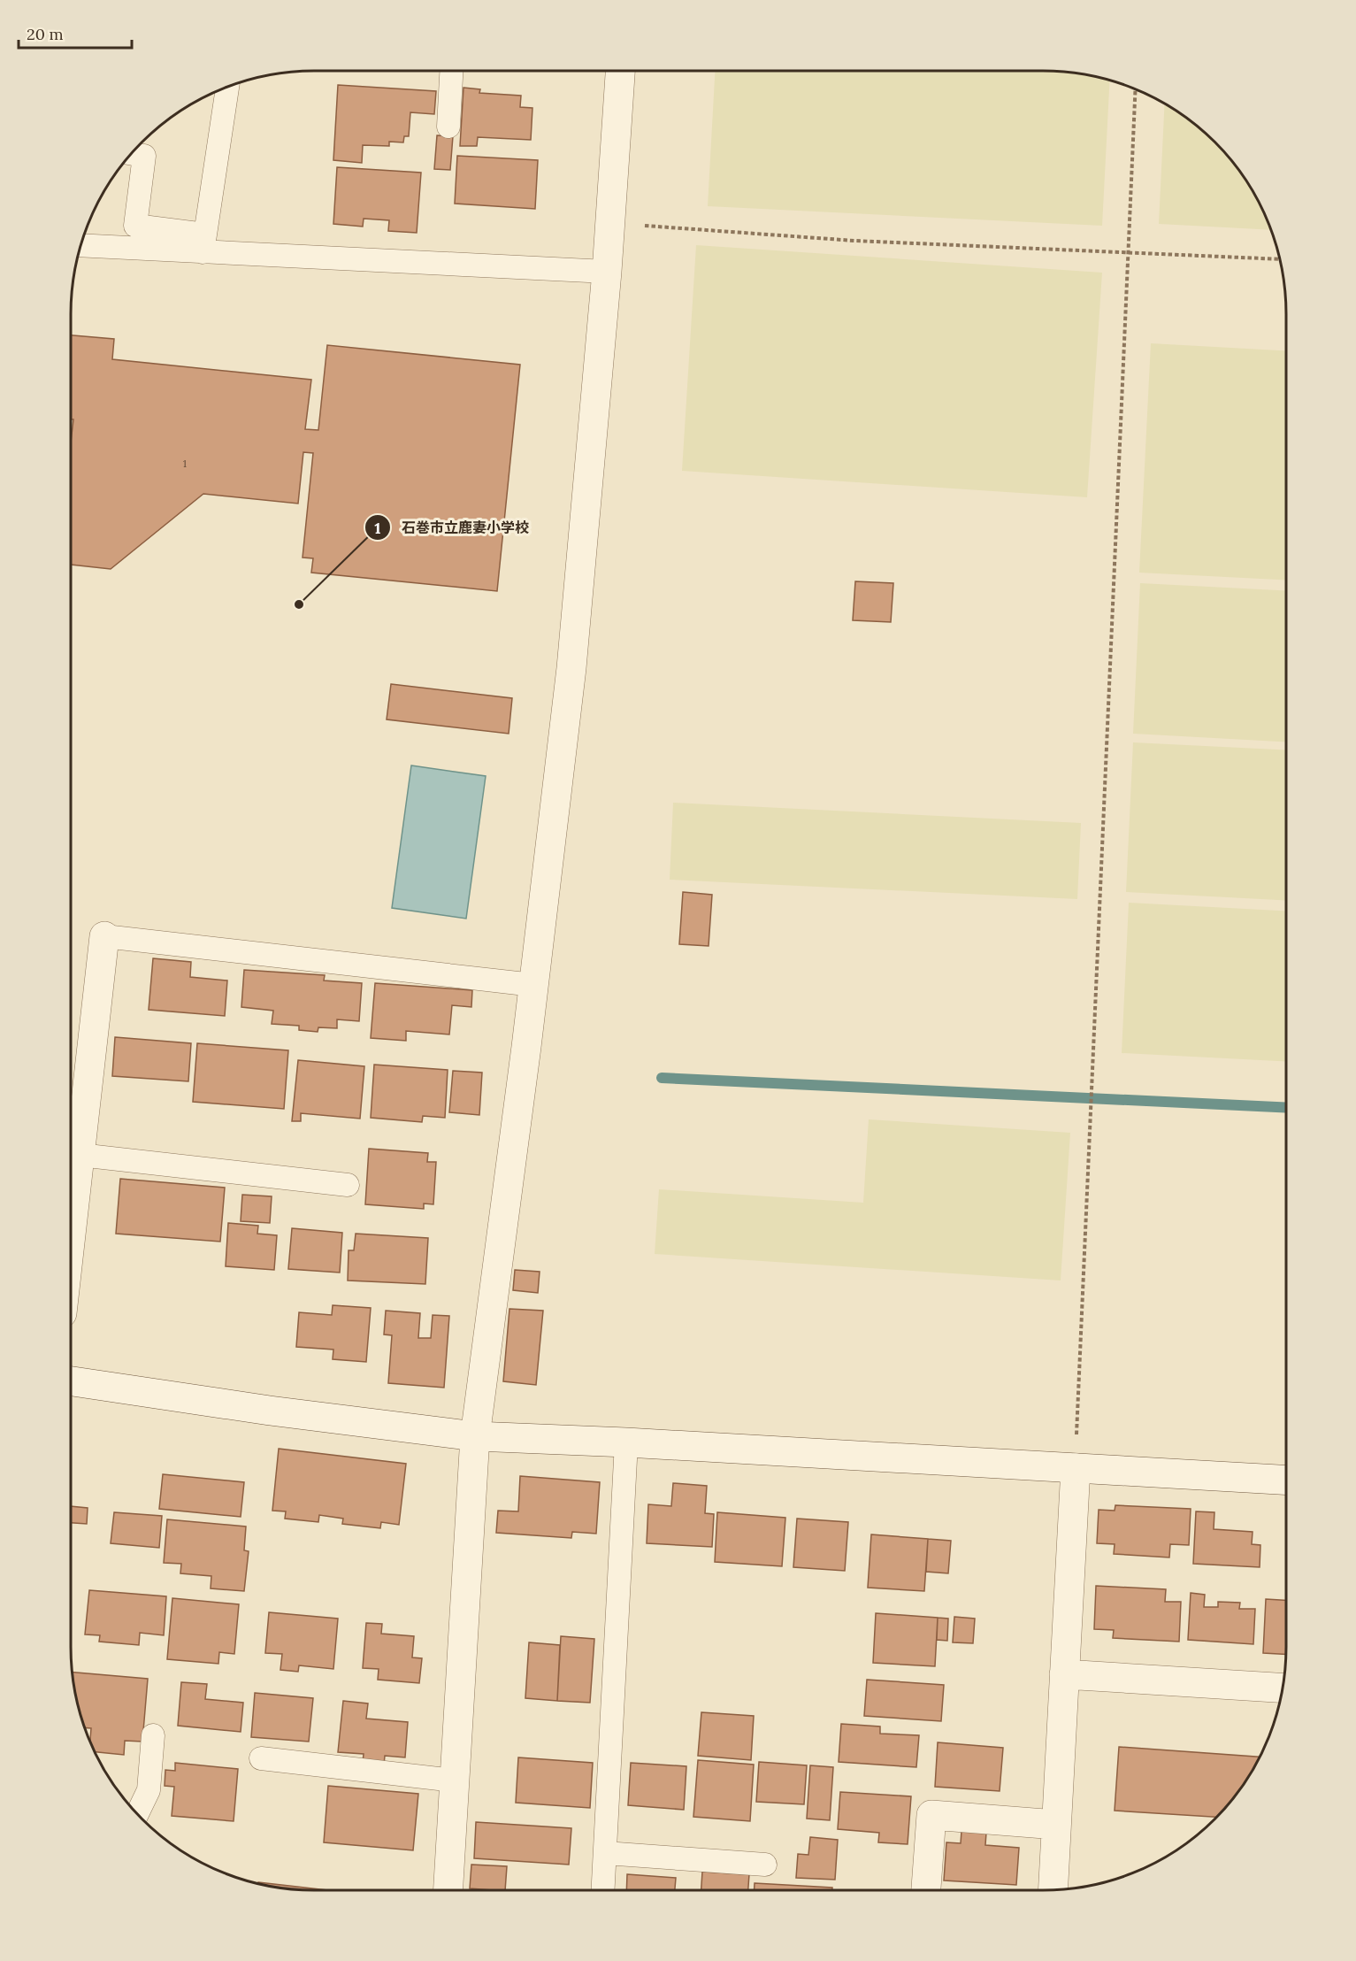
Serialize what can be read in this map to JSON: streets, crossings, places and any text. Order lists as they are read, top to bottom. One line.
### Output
{"places":["石巻市立鹿妻小学校"],"house_numbers":["1"],"scale_bar":"20 m"}
